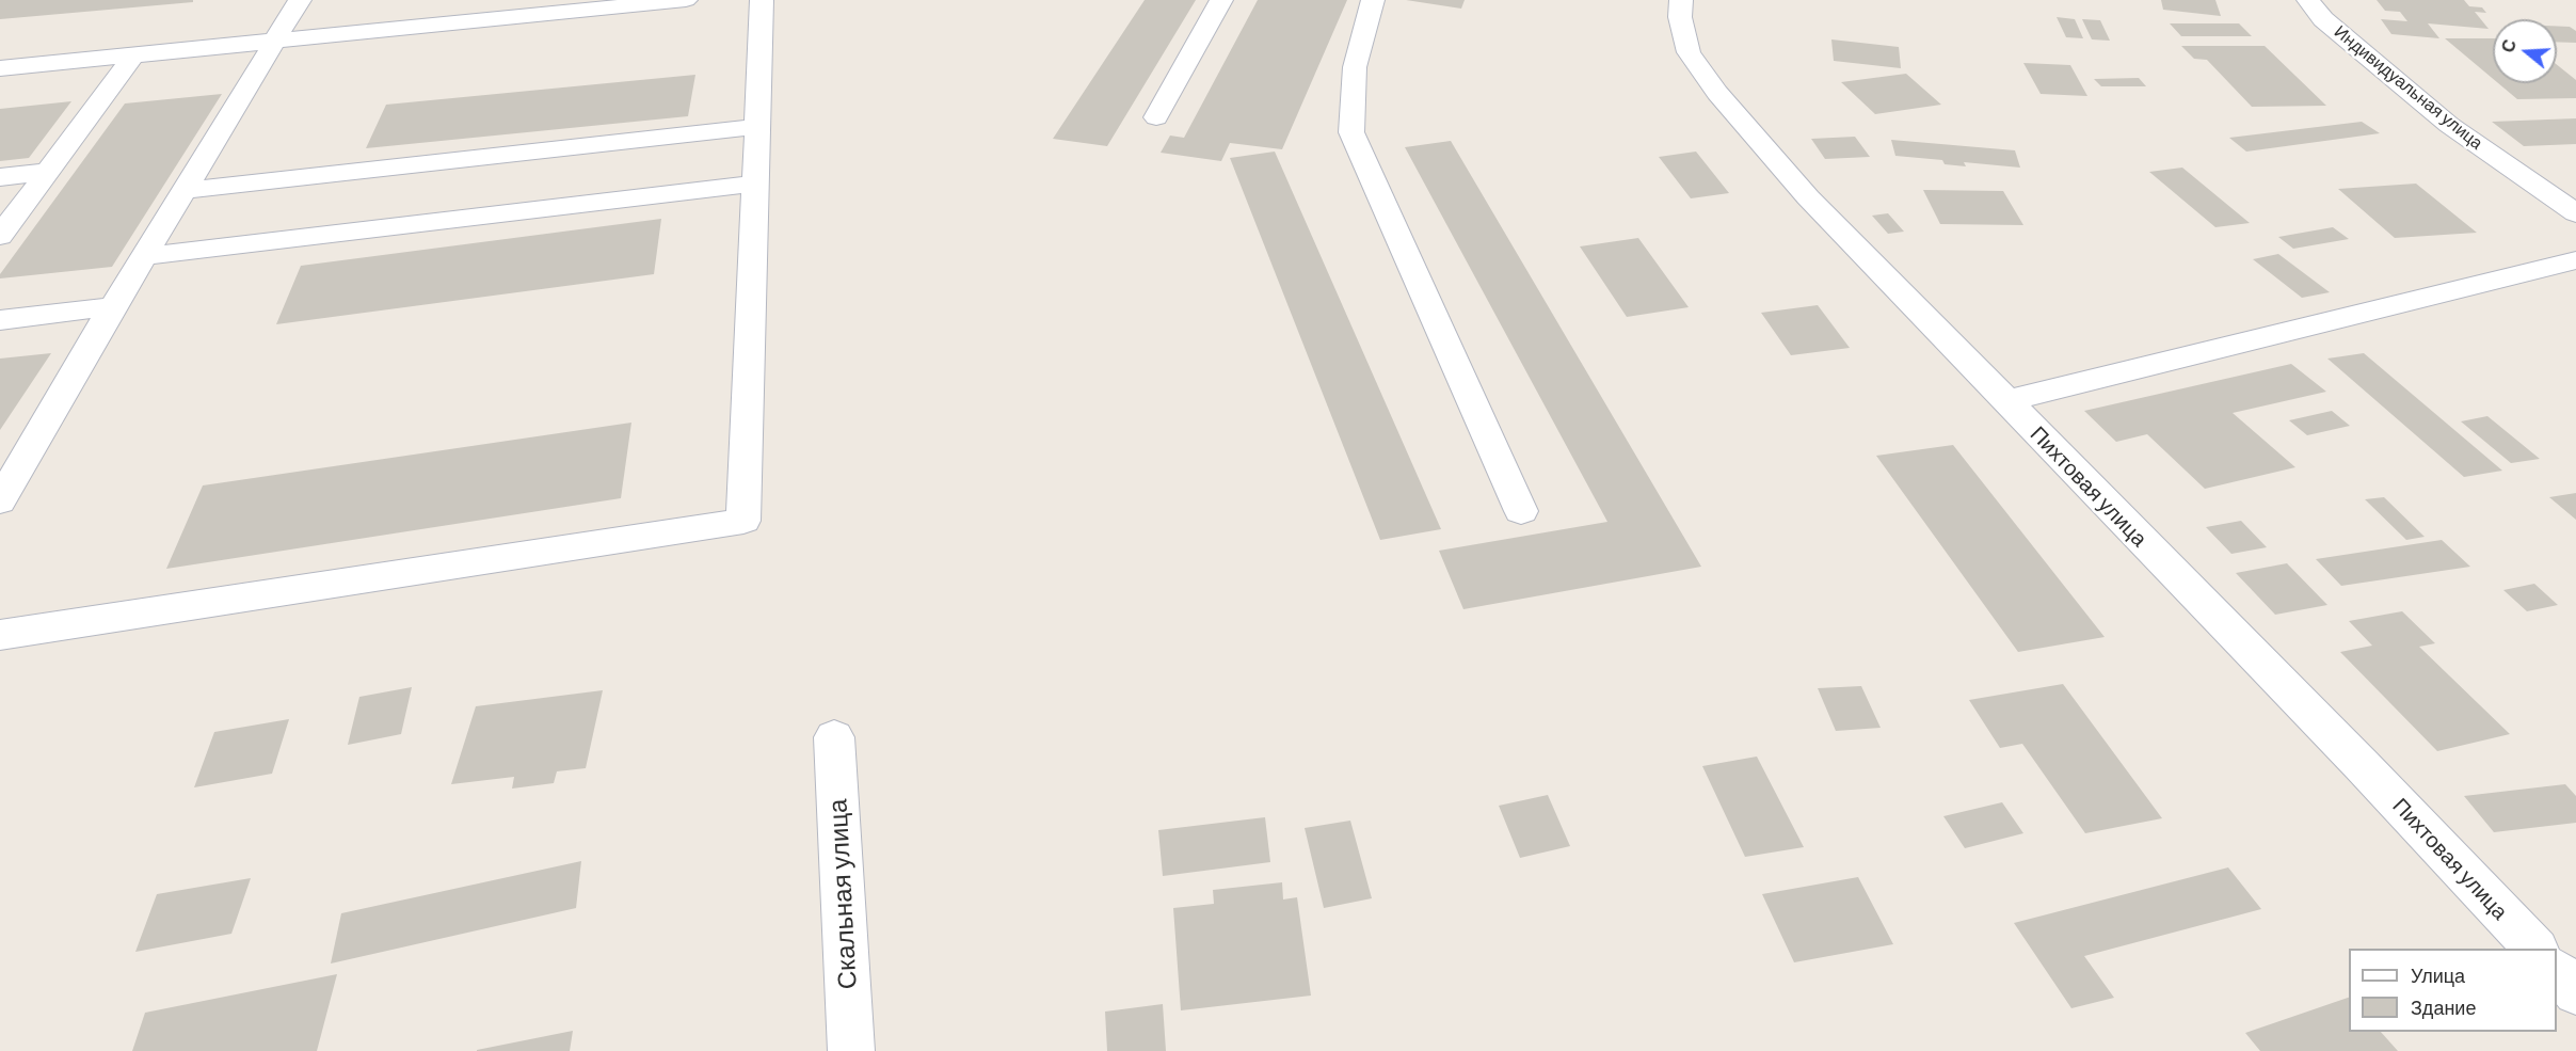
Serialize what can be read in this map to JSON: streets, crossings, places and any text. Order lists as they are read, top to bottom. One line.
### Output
{"streets":{"street":["Индивидуальная улица","Пихтовая улица","Скальная улица"]},"legend":["Улица","Здание"],"north":"left"}
